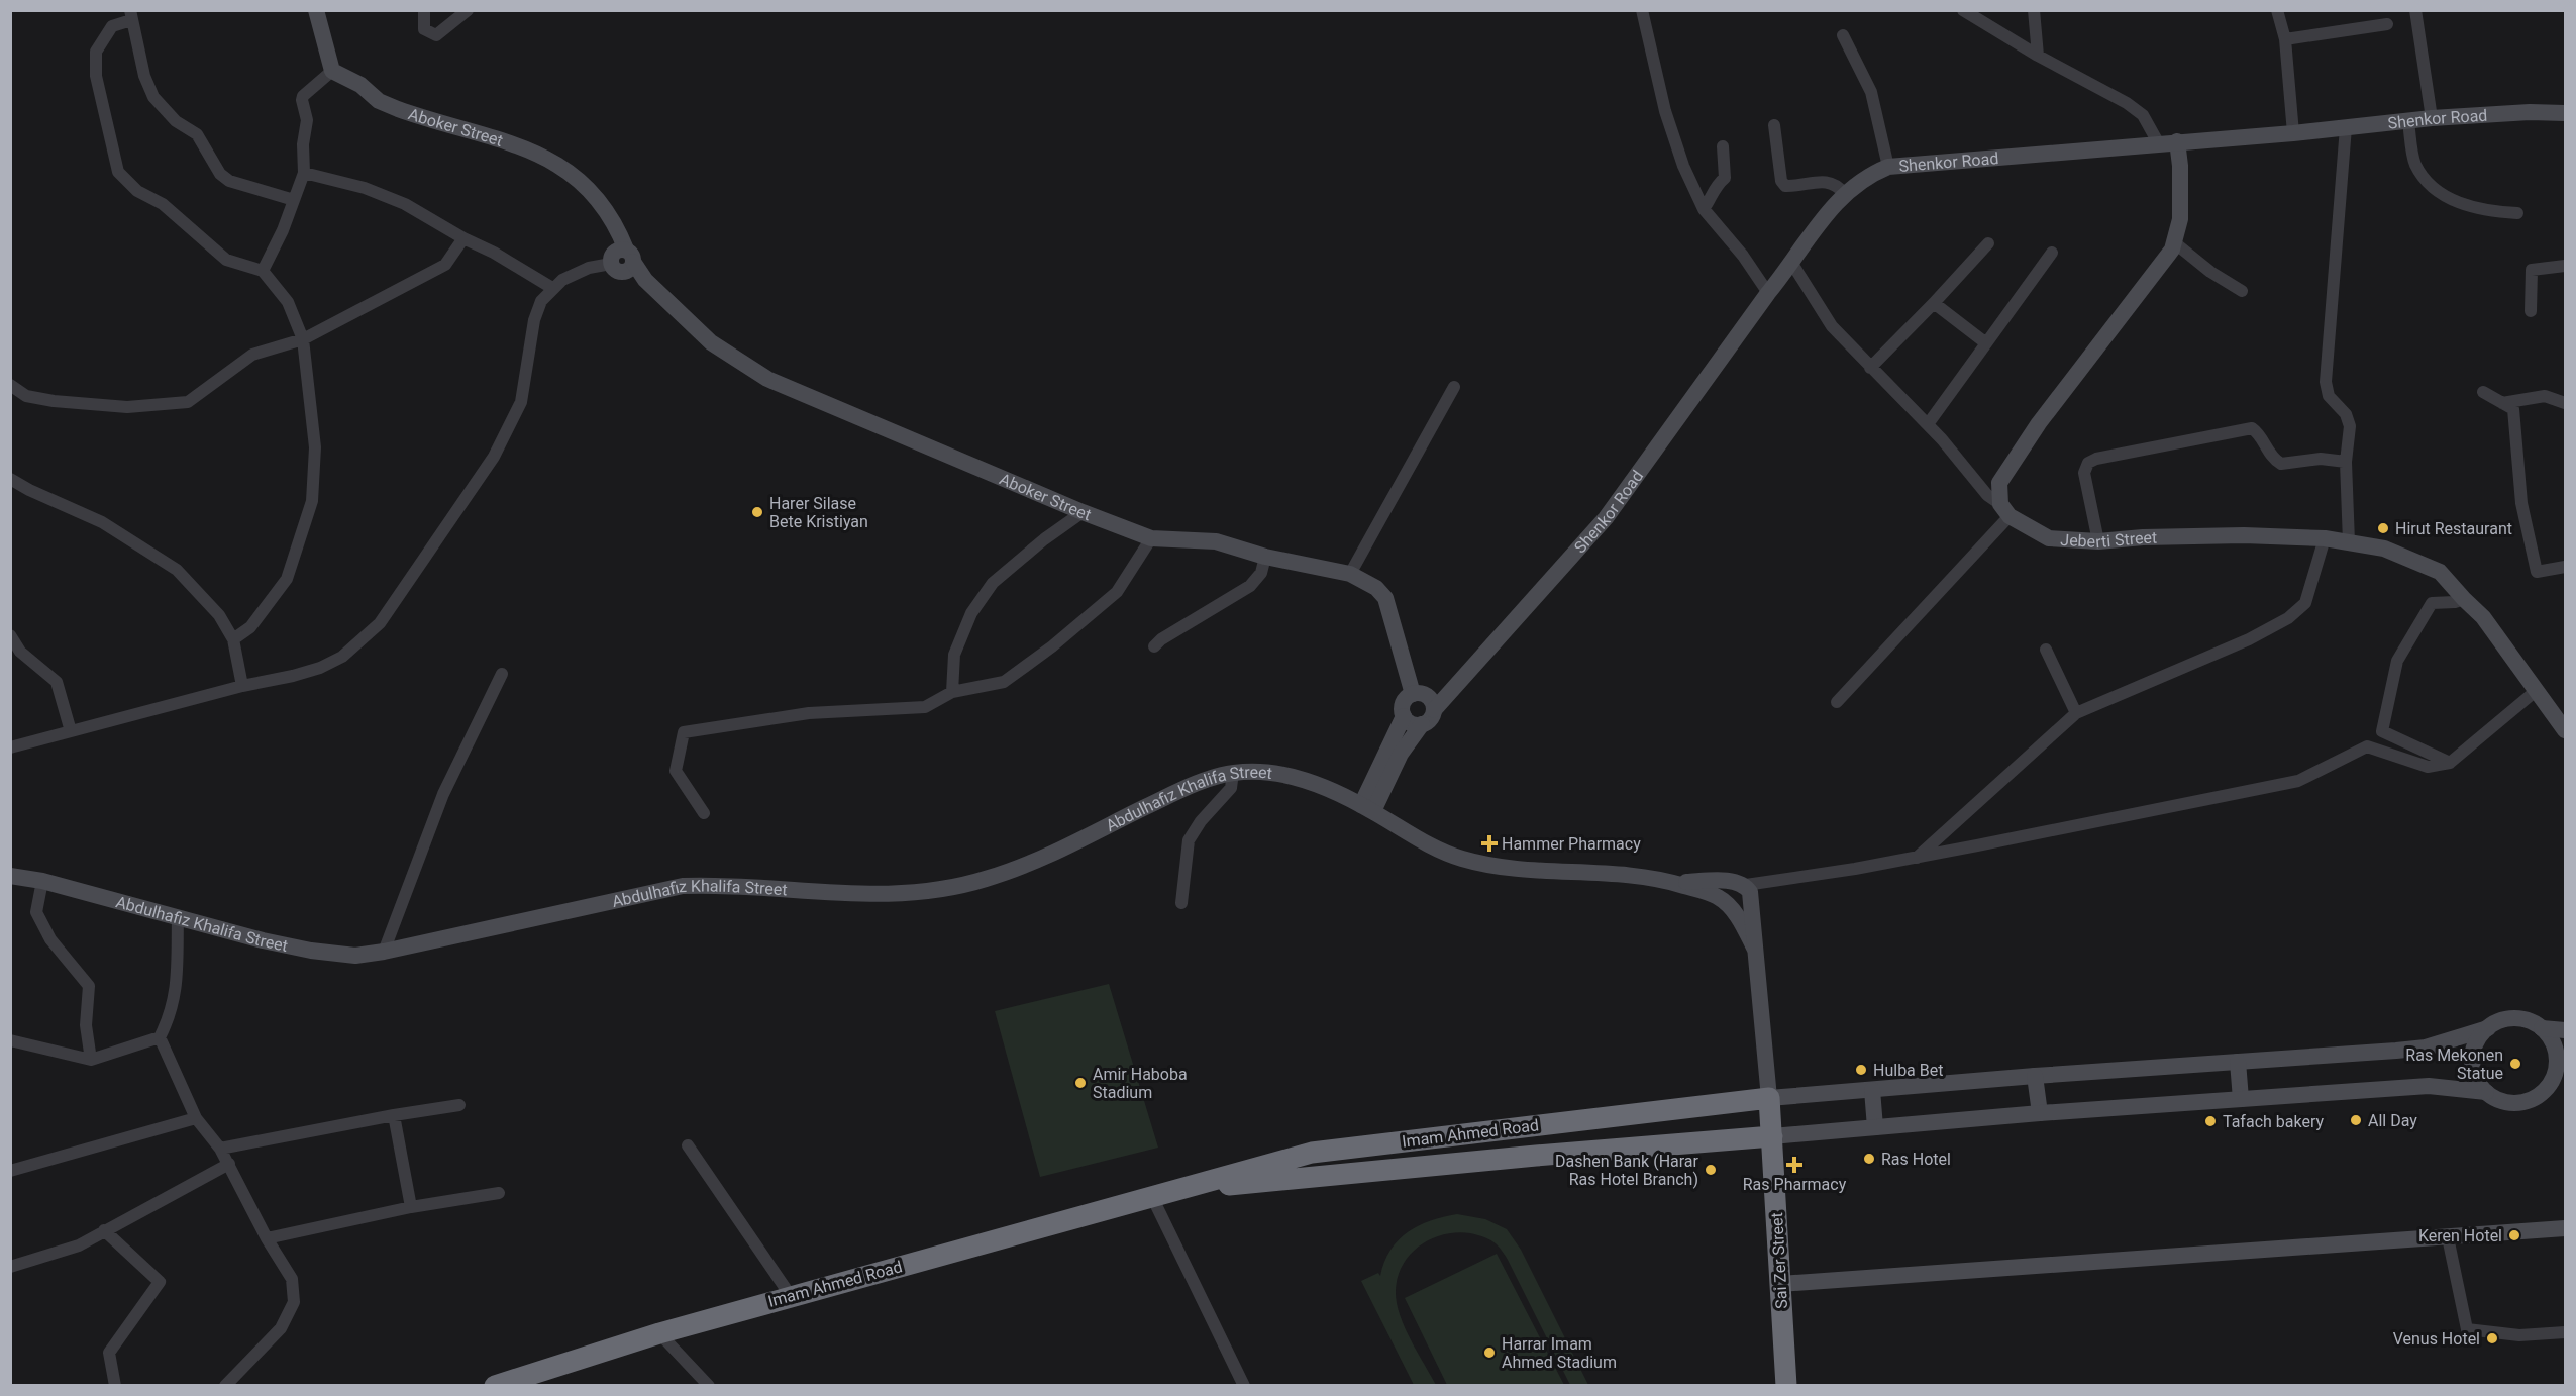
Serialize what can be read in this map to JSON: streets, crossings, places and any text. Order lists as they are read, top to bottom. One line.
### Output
{"streets":{"highway":["Imam Ahmed Road","Sai Zer Street"],"main road":["Shenkor Road","Aboker Street","Jeberti Street","Abdulhafiz Khalifa Street"]},"crossings":[["Shenkor Road","Aboker Street"],["Imam Ahmed Road","Sai Zer Street"]],"places":{"other":["Harer Silase Bete Kristiyan","Hirut Restaurant","Ras Mekonen Statue","Hulba Bet","Amir Haboba Stadium","All Day","Tafach bakery","Ras Hotel","Dashen Bank (Harar Ras Hotel Branch)","Keren Hotel","Venus Hotel","Harrar Imam Ahmed Stadium"],"health":["Hammer Pharmacy","Ras Pharmacy"]}}
